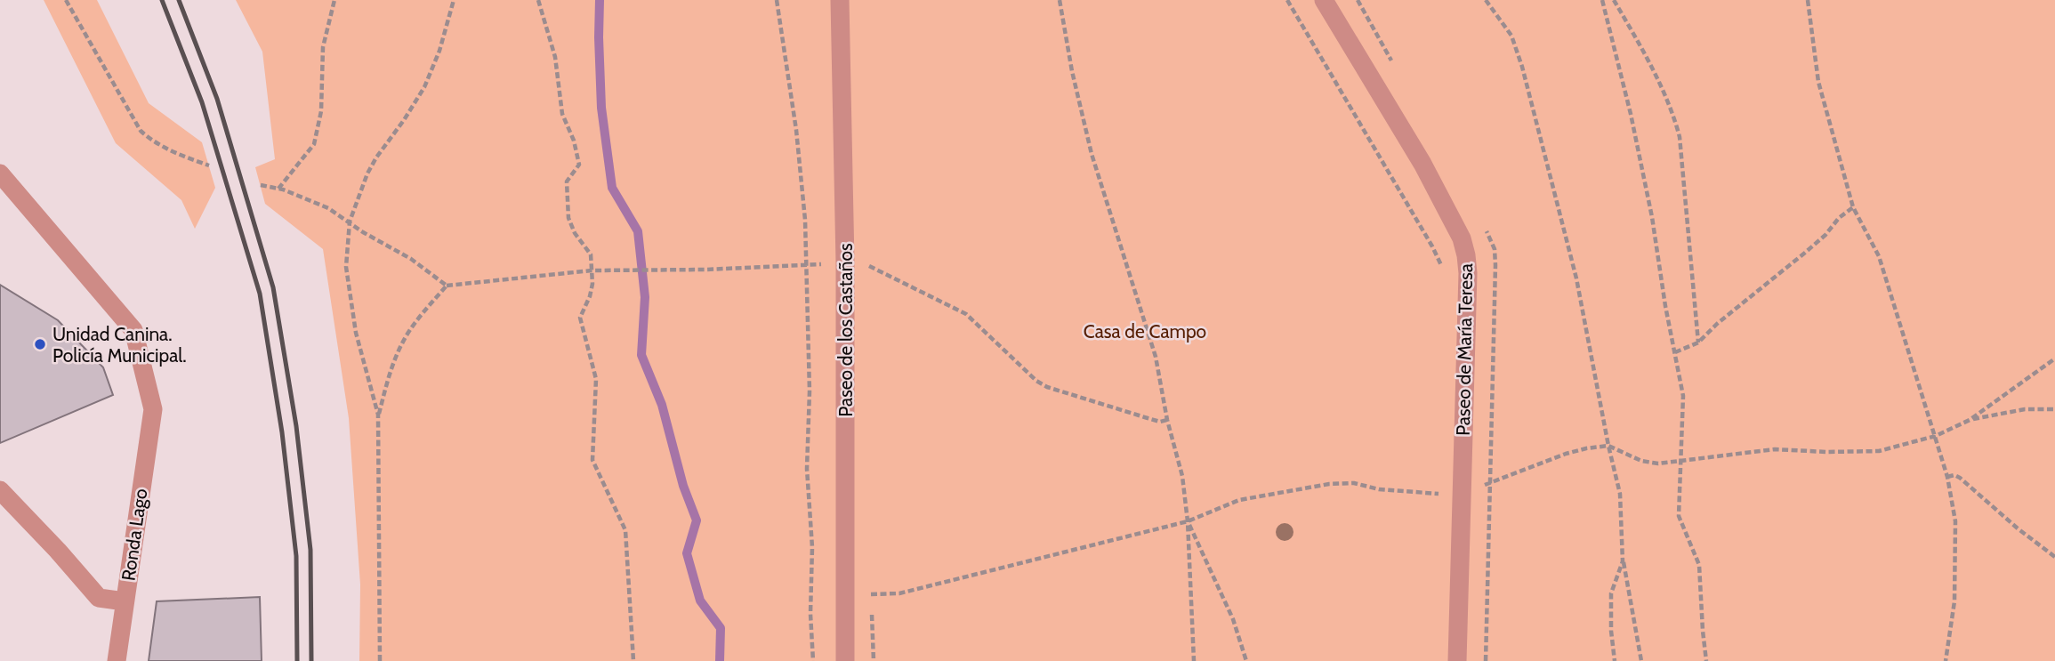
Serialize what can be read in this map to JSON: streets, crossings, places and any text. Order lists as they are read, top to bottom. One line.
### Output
{"streets":{"street":["Paseo de los Castaños","Paseo de María Teresa","Ronda Lago"]},"parks":["Casa de Campo"],"places":["Unidad Canina. Policía Municipal."]}
